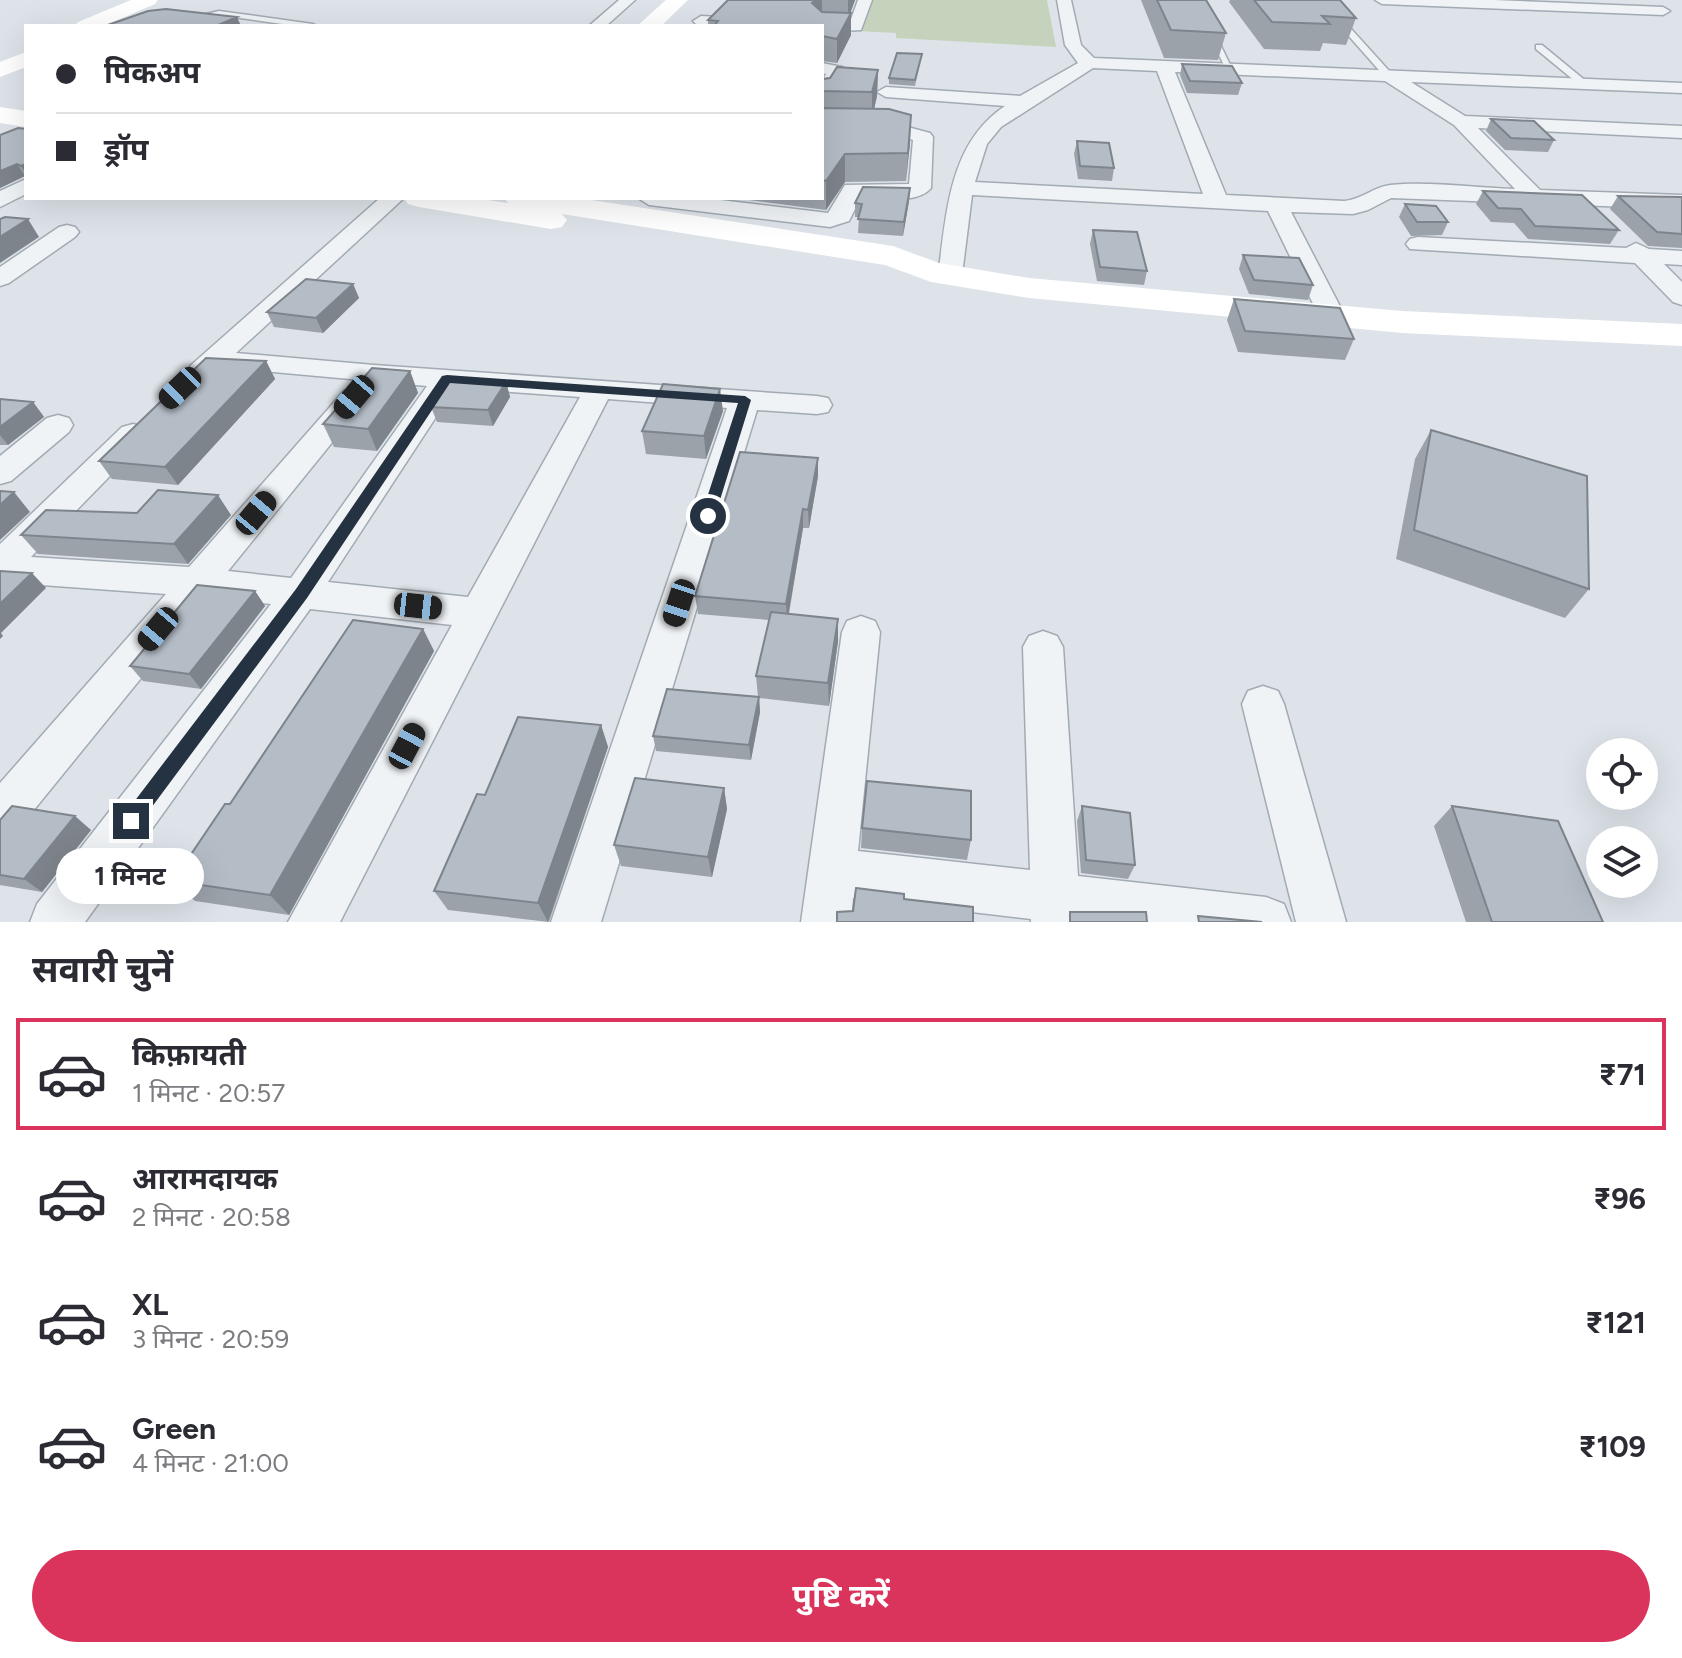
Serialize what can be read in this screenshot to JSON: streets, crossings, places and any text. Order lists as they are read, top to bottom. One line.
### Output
{"page":{"banner":["पिकअप","ड्रॉप"],"bubble":"1 मिनट","heading":"सवारी चुनें","list":[{"name":"किफ़ायती","note":"1 मिनट · 20:57","value":"₹71"},{"name":"आरामदायक","note":"2 मिनट · 20:58","value":"₹96"},{"name":"XL","note":"3 मिनट · 20:59","value":"₹121"},{"name":"Green","note":"4 मिनट · 21:00","value":"₹109"}],"buttons":"पुष्टि करें"}}
